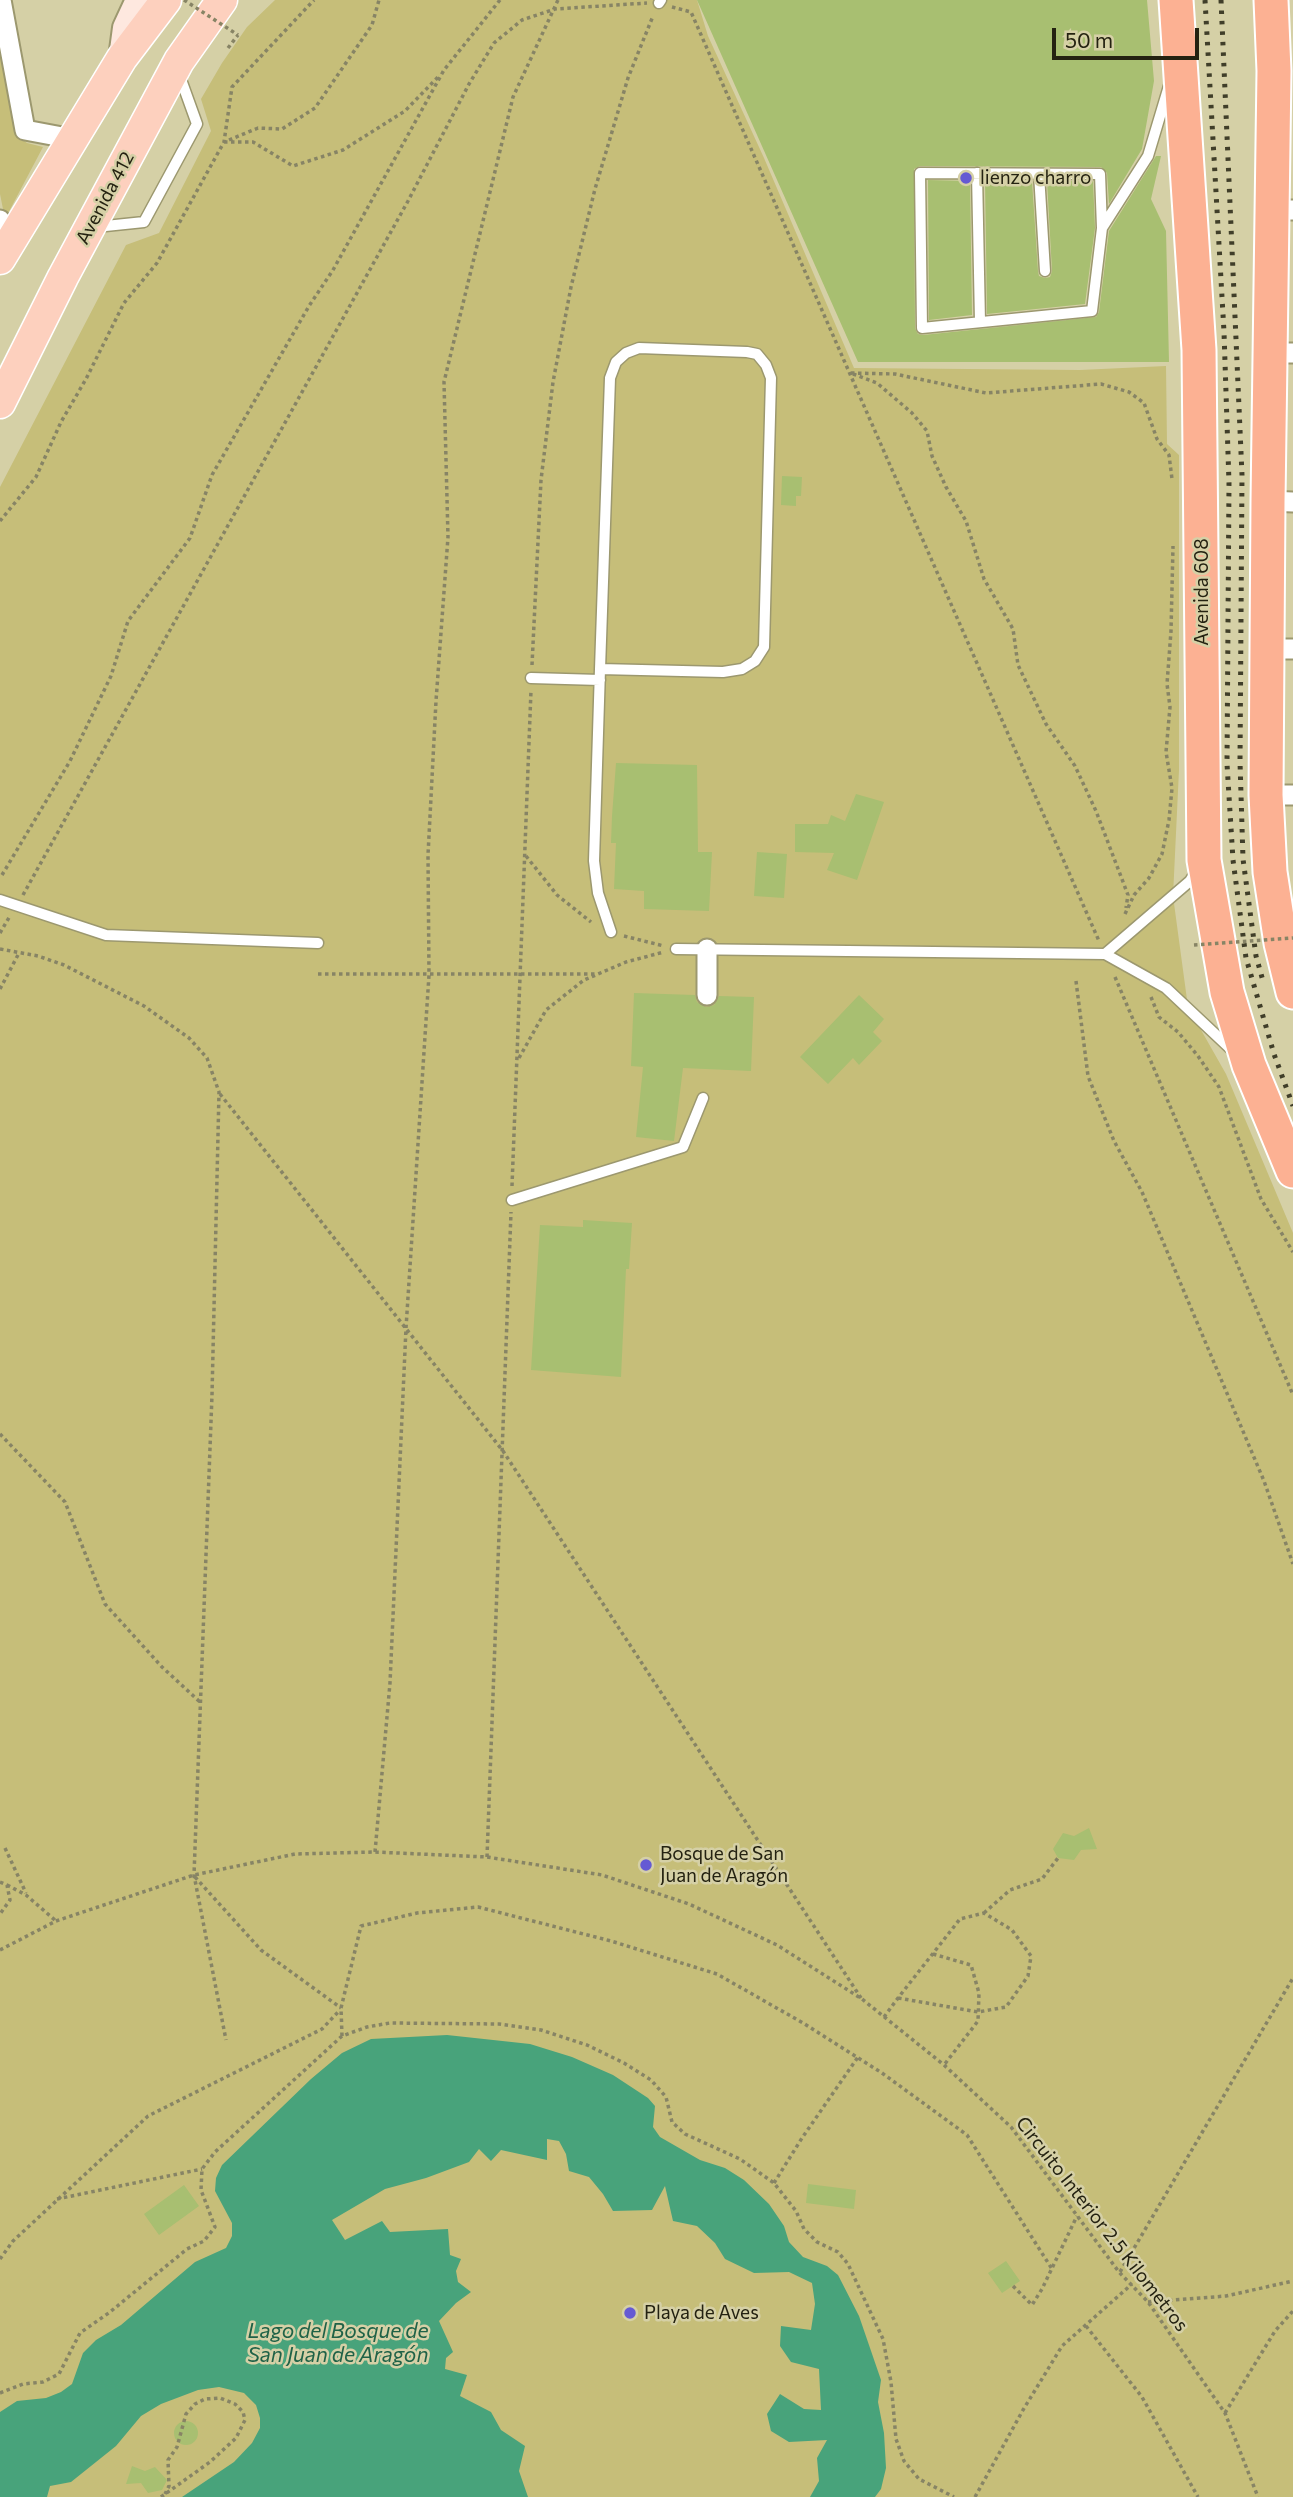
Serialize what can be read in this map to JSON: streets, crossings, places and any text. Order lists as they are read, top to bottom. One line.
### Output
{"streets":{"highway":["Avenida 608"],"main road":["Avenida 412"],"path":["Circuito Interior 2.5 Kilometros"]},"water":["Lago del Bosque de San Juan de Aragón"],"places":["lienzo charro","Bosque de San Juan de Aragón","Playa de Aves"],"scale_bar":"50 m"}
